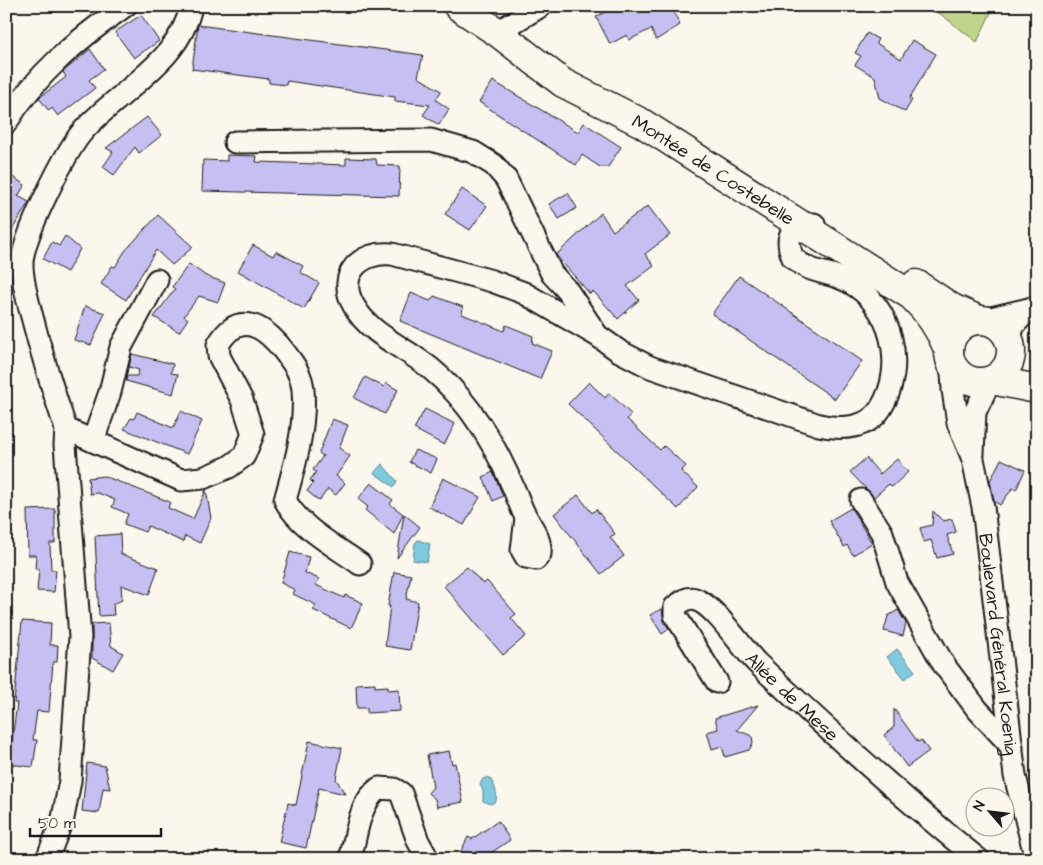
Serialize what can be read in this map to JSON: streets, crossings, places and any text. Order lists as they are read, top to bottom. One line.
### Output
{"streets":{"main road":["Montée de Costebelle"],"street":["Boulevard Général Koenig","Allée de Mese"]},"crossings":[["Montée de Costebelle","Boulevard Général Koenig"]],"scale_bar":"50 m","north":"top left"}
